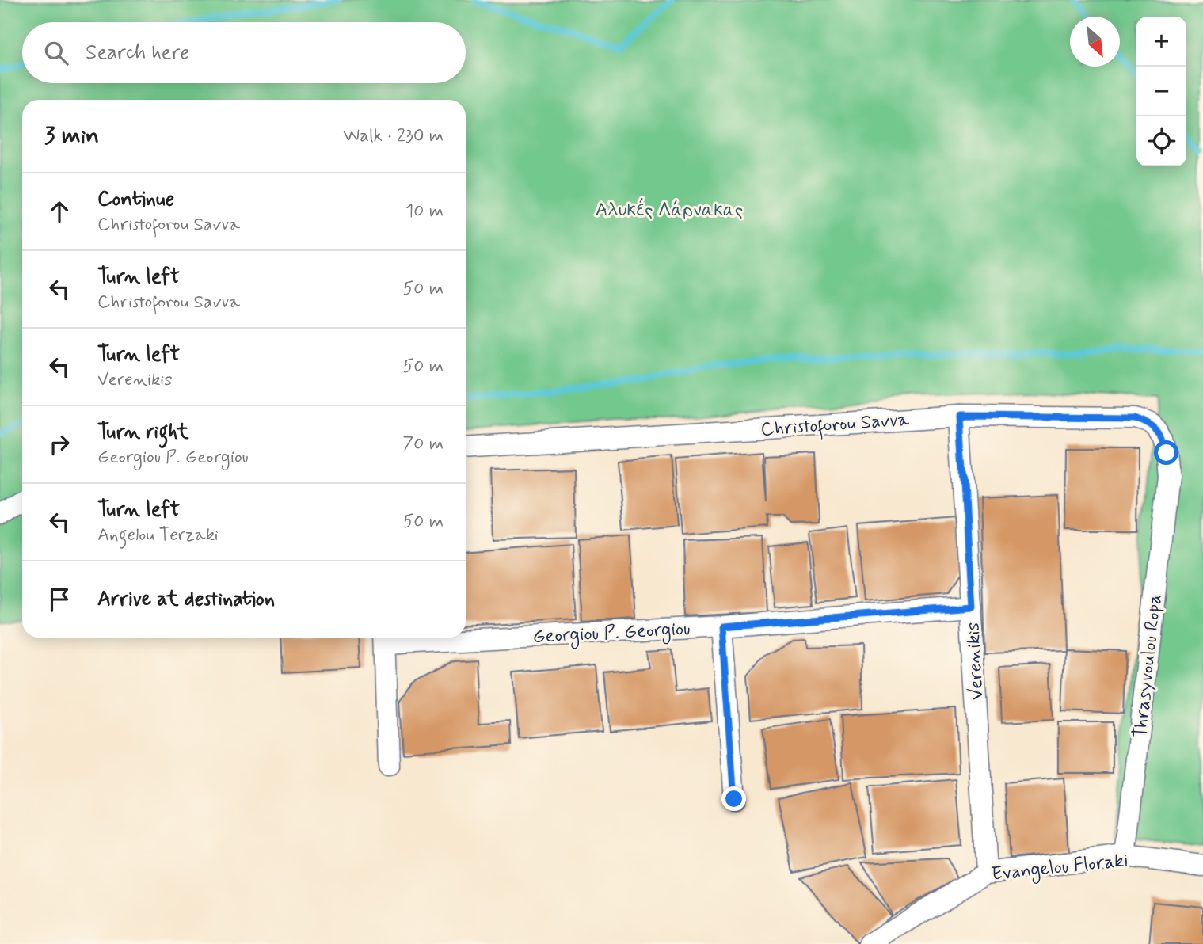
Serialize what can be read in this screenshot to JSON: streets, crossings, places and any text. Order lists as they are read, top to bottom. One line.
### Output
{"streets":{"street":["Christoforou Savva","Georgiou P. Georgiou","Verenikis","Thrasyvoulou Ropa","Evangelou Floraki"]},"crossings":[["Christoforou Savva","Verenikis"],["Christoforou Savva","Thrasyvoulou Ropa"],["Georgiou P. Georgiou","Verenikis"],["Verenikis","Evangelou Floraki"],["Thrasyvoulou Ropa","Evangelou Floraki"]],"parks":["Αλυκές Λάρνακας"],"north":"bottom right","page":{"map_buttons":["+","−"],"search":"Search here","heading":["3 min","Walk · 230 m"],"list":[["Continue","Christoforou Savva","10 m"],["Turn left","Christoforou Savva","50 m"],["Turn left","Verenikis","50 m"],["Turn right","Georgiou P. Georgiou","70 m"],["Turn left","Angelou Terzaki","50 m"],"Arrive at destination"]}}
